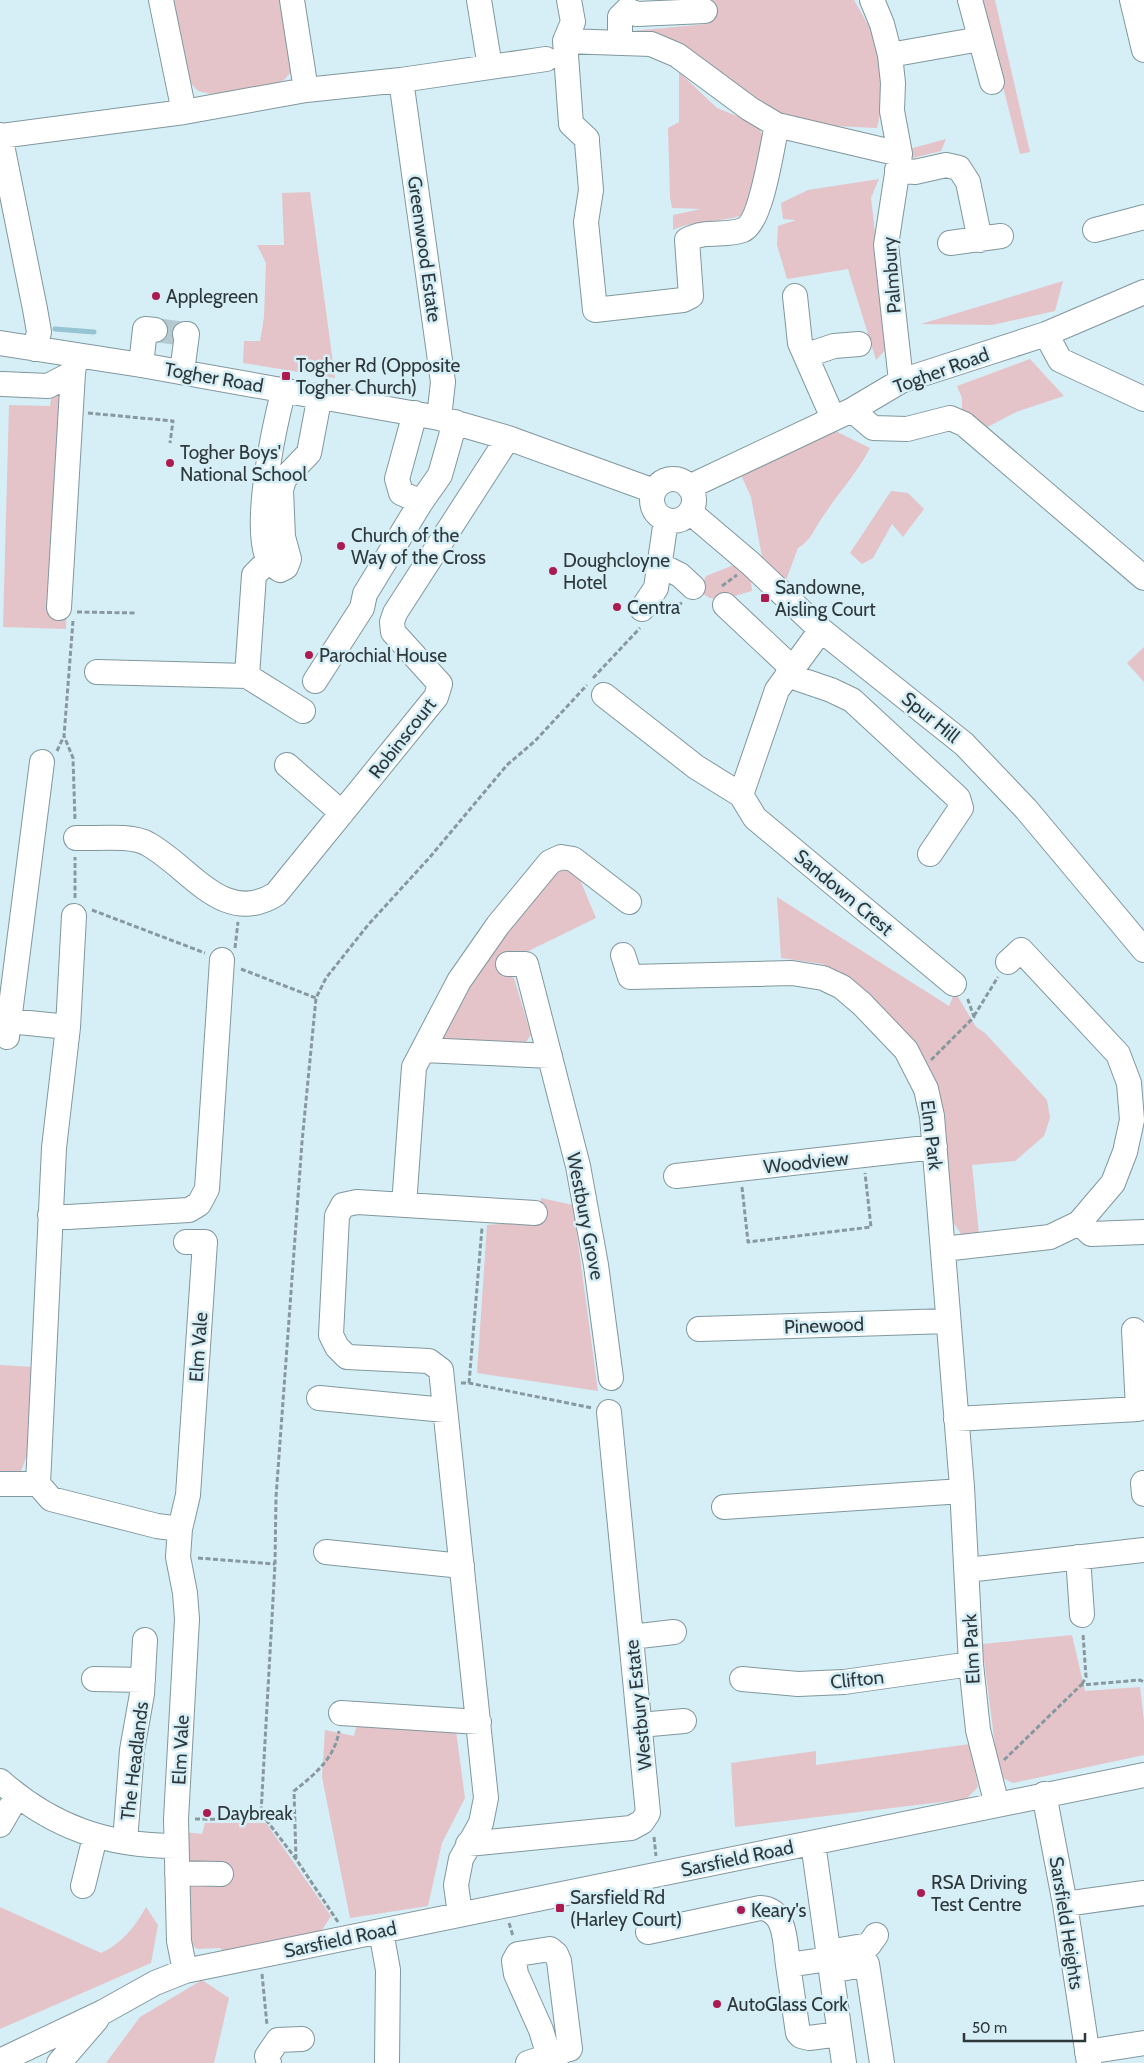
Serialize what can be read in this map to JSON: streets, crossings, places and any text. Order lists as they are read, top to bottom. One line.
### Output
{"streets":{"street":["Greenwood Estate","Palmbury","Togher Road","Spur Hill","Robinscourt","Sandown Crest","Elm Park","Woodview","Westbury Grove","Pinewood","Elm Vale","Clifton","Westbury Estate","The Headlands","Sarsfield Road","Sarsfield Heights"]},"crossings":[["Greenwood Estate","Togher Road"],["Palmbury","Togher Road"],["Togher Road","Spur Hill"],["Togher Road","Robinscourt"],["Elm Park","Woodview"],["Elm Park","Pinewood"],["Elm Park","Clifton"],["Elm Park","Sarsfield Road"],["Elm Vale","The Headlands"],["Elm Vale","Sarsfield Road"],["Sarsfield Road","Sarsfield Heights"]],"places":{"other":["Applegreen","Togher Boys' National School","Church of the Way of the Cross","Doughcloyne Hotel","Centra","Parochial House","Daybreak","RSA Driving Test Centre","Keary's","AutoGlass Cork"],"transit":["Togher Rd (Opposite Togher Church)","Sandowne, Aisling Court","Sarsfield Rd (Harley Court)"]},"scale_bar":"50 m"}
